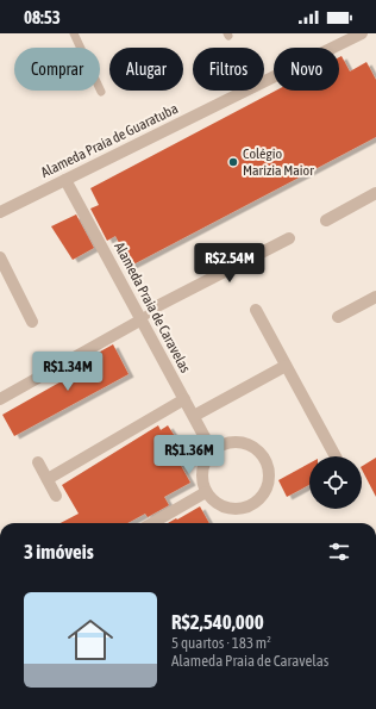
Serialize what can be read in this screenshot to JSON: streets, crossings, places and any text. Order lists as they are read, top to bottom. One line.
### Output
{"streets":{"street":["Alameda Praia de Guaratuba","Alameda Praia de Caravelas"]},"crossings":[["Alameda Praia de Guaratuba","Alameda Praia de Caravelas"]],"places":["Colégio Marízia Maior"],"page":{"status":"08:53","chip":["Comprar","Alugar","Filtros","Novo"],"price":["R$2.54M","R$1.34M","R$1.36M"],"heading":"3 imóveis","list":[{"name":"R$2,540,000","note":"5 quartos · 183 m² · Alameda Praia de Caravelas"}]}}
